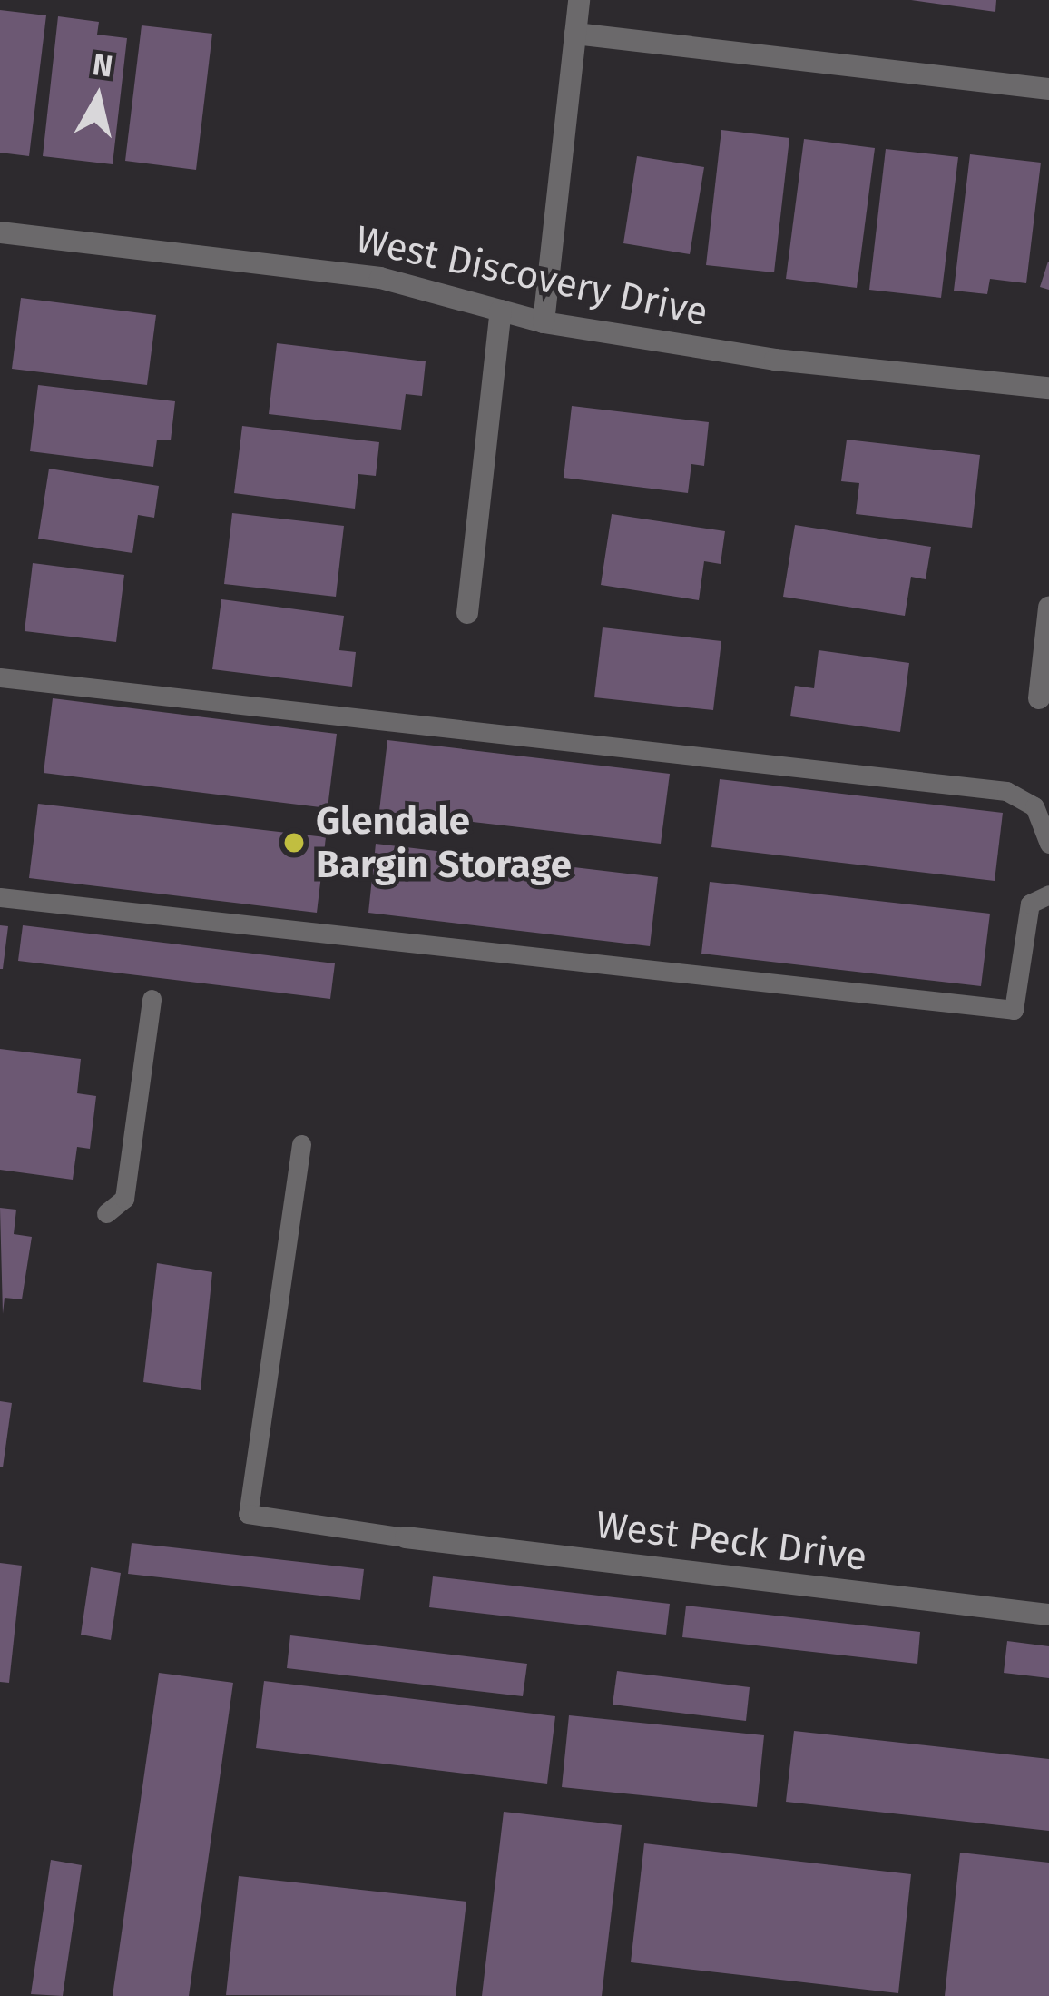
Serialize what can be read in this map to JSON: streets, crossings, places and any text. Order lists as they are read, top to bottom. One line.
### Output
{"streets":{"street":["West Discovery Drive","West Peck Drive"]},"places":["Glendale Bargin Storage"],"north":"top"}
